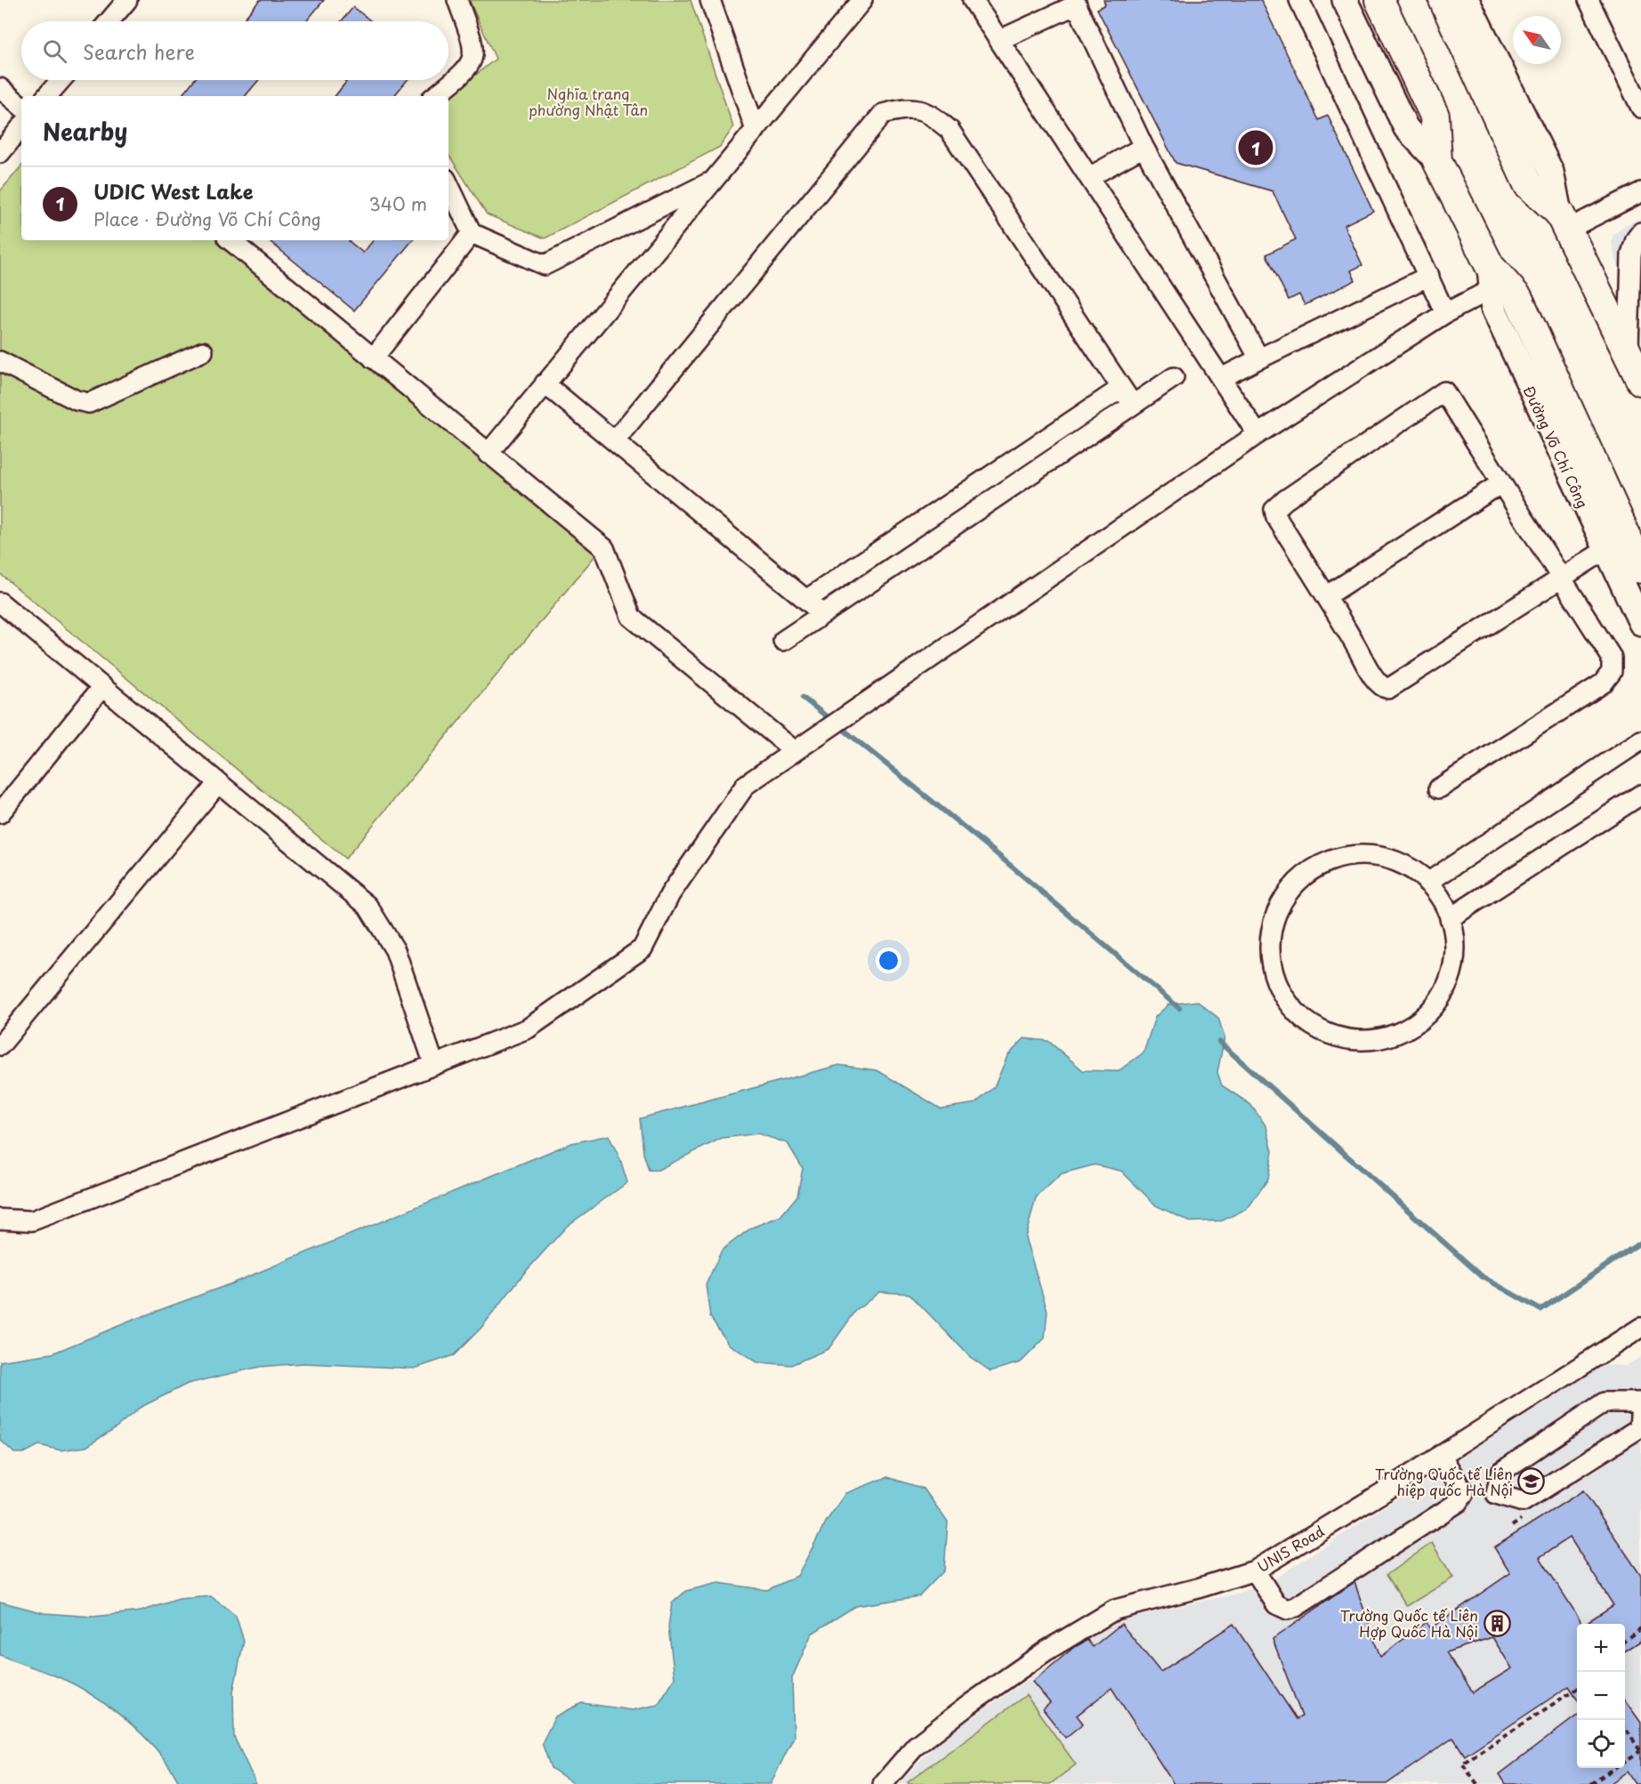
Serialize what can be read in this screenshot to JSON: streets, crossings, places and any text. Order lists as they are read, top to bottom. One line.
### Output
{"streets":{"highway":["Đường Võ Chí Công"],"street":["UNIS Road"]},"parks":["Nghĩa trang phường Nhật Tân"],"places":{"school or university":["Trường Quốc tế Liên hiệp quốc Hà Nội"],"building":["Trường Quốc tế Liên Hợp Quốc Hà Nội"]},"north":"top left","page":{"search":"Search here","heading":"Nearby","pins":"1","list":[{"mark":"1","name":"UDIC West Lake","note":"Place · Đường Võ Chí Công","value":"340 m"}],"map_buttons":["+","−"]}}
